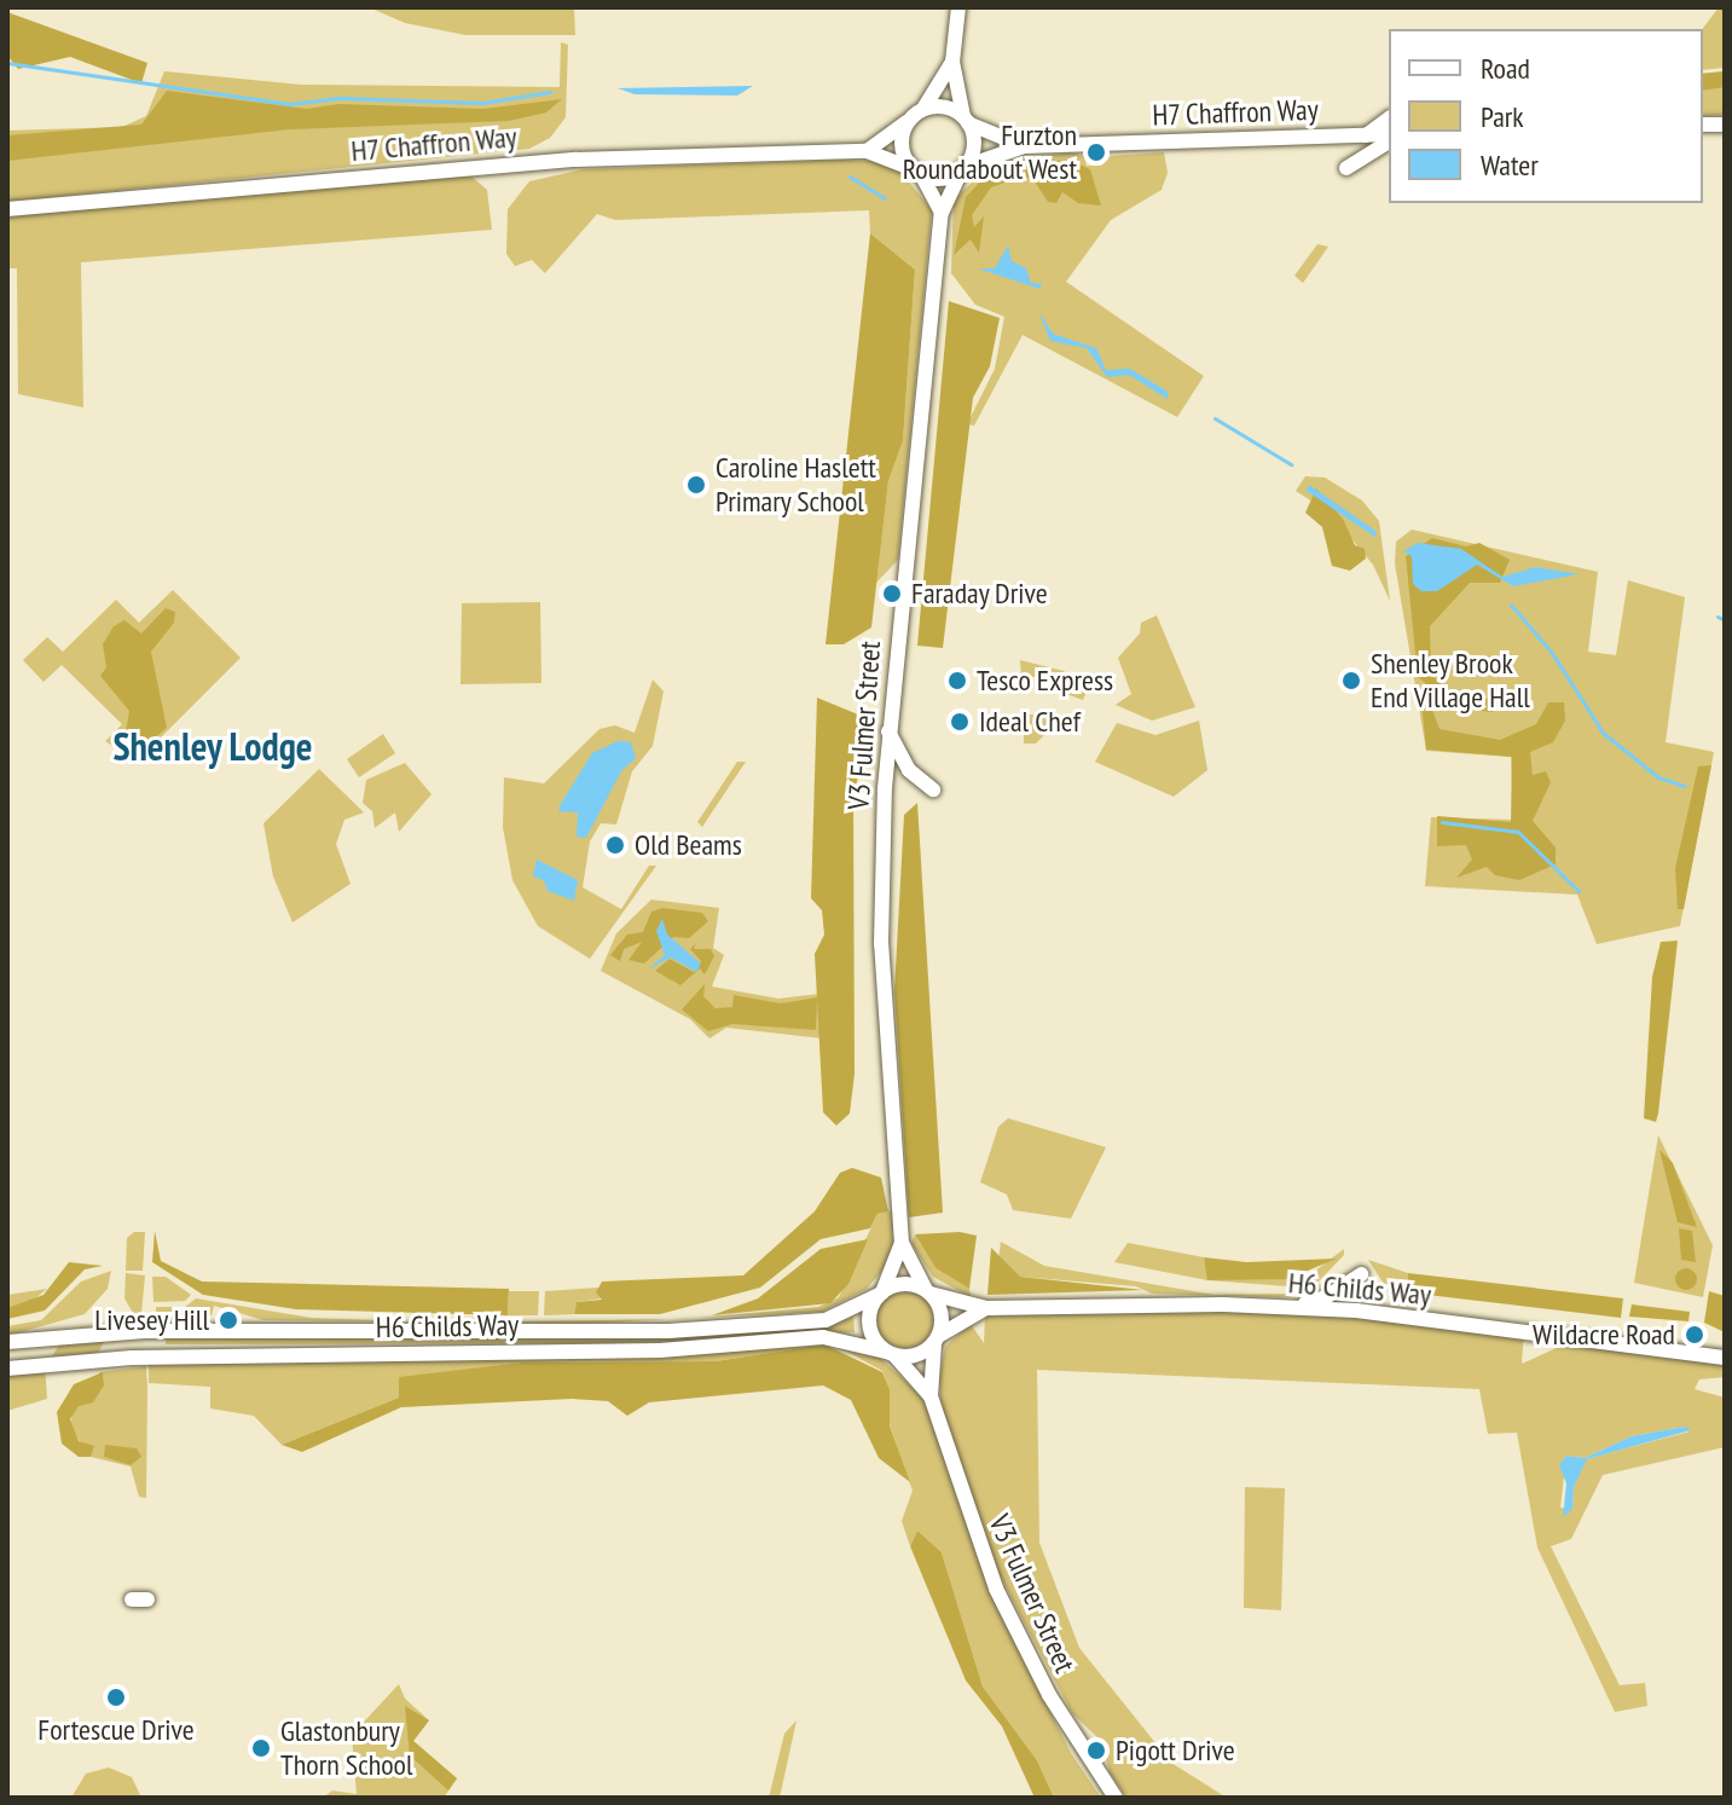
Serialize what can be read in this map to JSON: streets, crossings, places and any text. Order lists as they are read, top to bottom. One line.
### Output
{"streets":{"street":["H7 Chaffron Way","V3 Fulmer Street","H6 Childs Way"]},"crossings":[["H7 Chaffron Way","V3 Fulmer Street"],["V3 Fulmer Street","H6 Childs Way"]],"districts":["Shenley Lodge"],"places":["Furzton Roundabout West","Caroline Haslett Primary School","Faraday Drive","Tesco Express","Shenley Brook End Village Hall","Ideal Chef","Old Beams","Livesey Hill","Wildacre Road","Fortescue Drive","Glastonbury Thorn School","Pigott Drive"],"legend":["Road","Park","Water"]}
